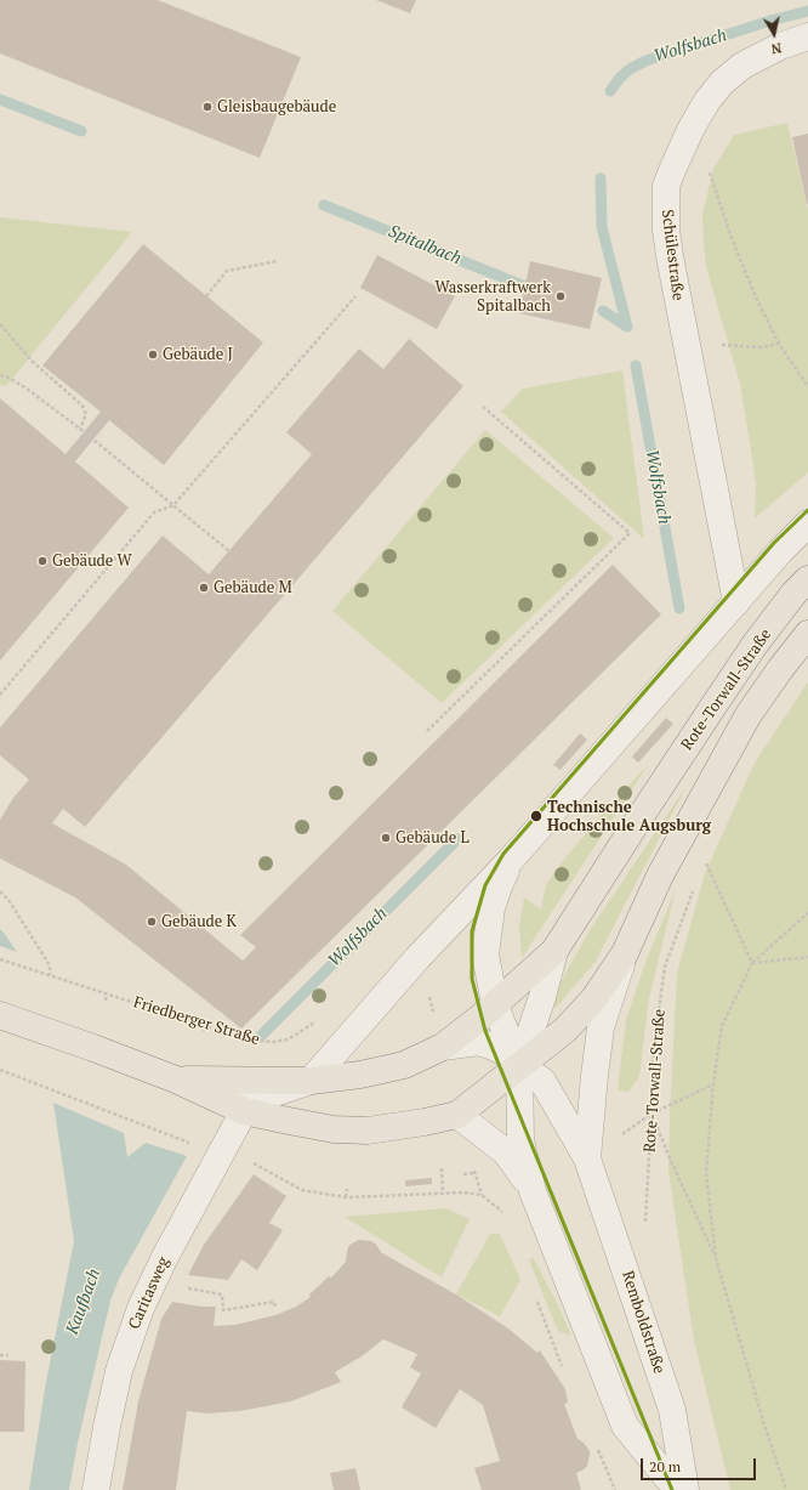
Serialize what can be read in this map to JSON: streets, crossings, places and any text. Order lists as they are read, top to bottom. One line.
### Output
{"streets":{"main road":["Rote-Torwall-Straße"],"street":["Schülestraße","Caritasweg","Remboldstraße"],"path":["Friedberger Straße"]},"crossings":[["Rote-Torwall-Straße","Remboldstraße"]],"water":["Wolfsbach","Spitalbach","Kaufbach"],"places":["Gleisbaugebäude","Wasserkraftwerk Spitalbach","Gebäude J","Gebäude W","Gebäude M","Technische Hochschule Augsburg","Gebäude L","Gebäude K"],"scale_bar":"20 m","north":"bottom"}
